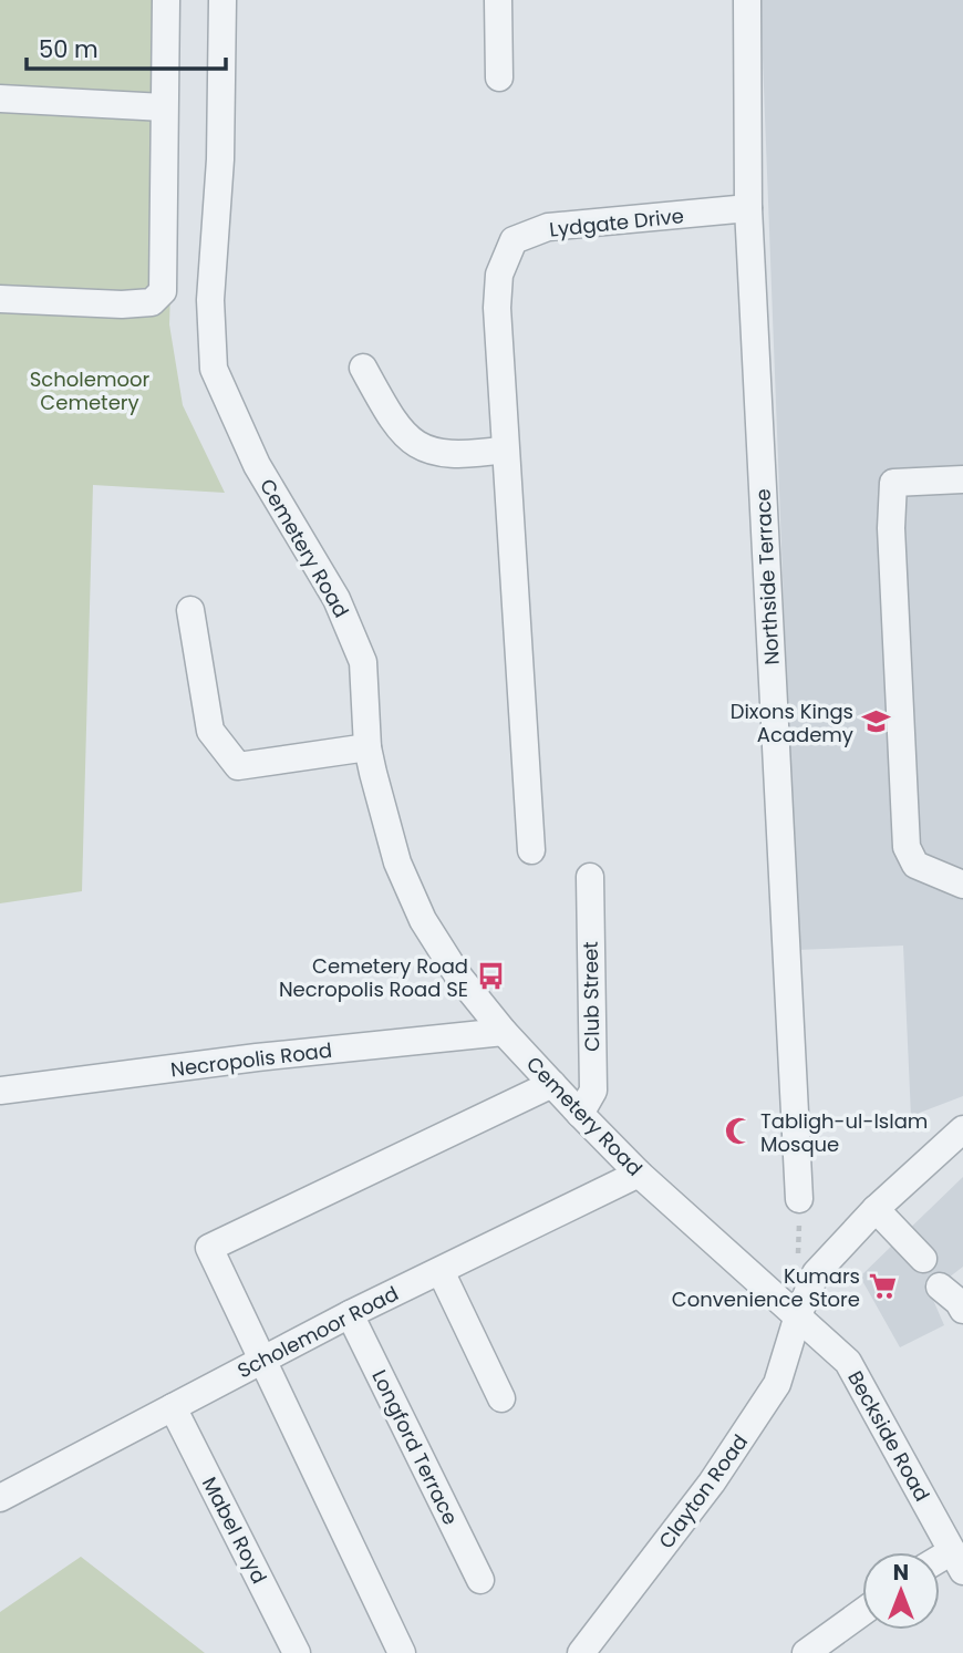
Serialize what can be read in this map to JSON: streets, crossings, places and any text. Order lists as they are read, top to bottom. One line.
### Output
{"streets":{"street":["Lydgate Drive","Cemetery Road","Northside Terrace","Club Street","Necropolis Road","Scholemoor Road","Beckside Road","Longford Terrace","Clayton Road","Mabel Royd"]},"crossings":[["Lydgate Drive","Northside Terrace"],["Cemetery Road","Club Street"],["Cemetery Road","Necropolis Road"],["Cemetery Road","Scholemoor Road"],["Cemetery Road","Beckside Road"],["Cemetery Road","Clayton Road"],["Scholemoor Road","Longford Terrace"],["Scholemoor Road","Mabel Royd"],["Beckside Road","Clayton Road"]],"parks":["Scholemoor Cemetery"],"places":{"school or university":["Dixons Kings Academy"],"bus stop":["Cemetery Road Necropolis Road SE"],"mosque":["Tabligh-ul-Islam Mosque"],"supermarket":["Kumars Convenience Store"]},"scale_bar":"50 m","north":"top"}
